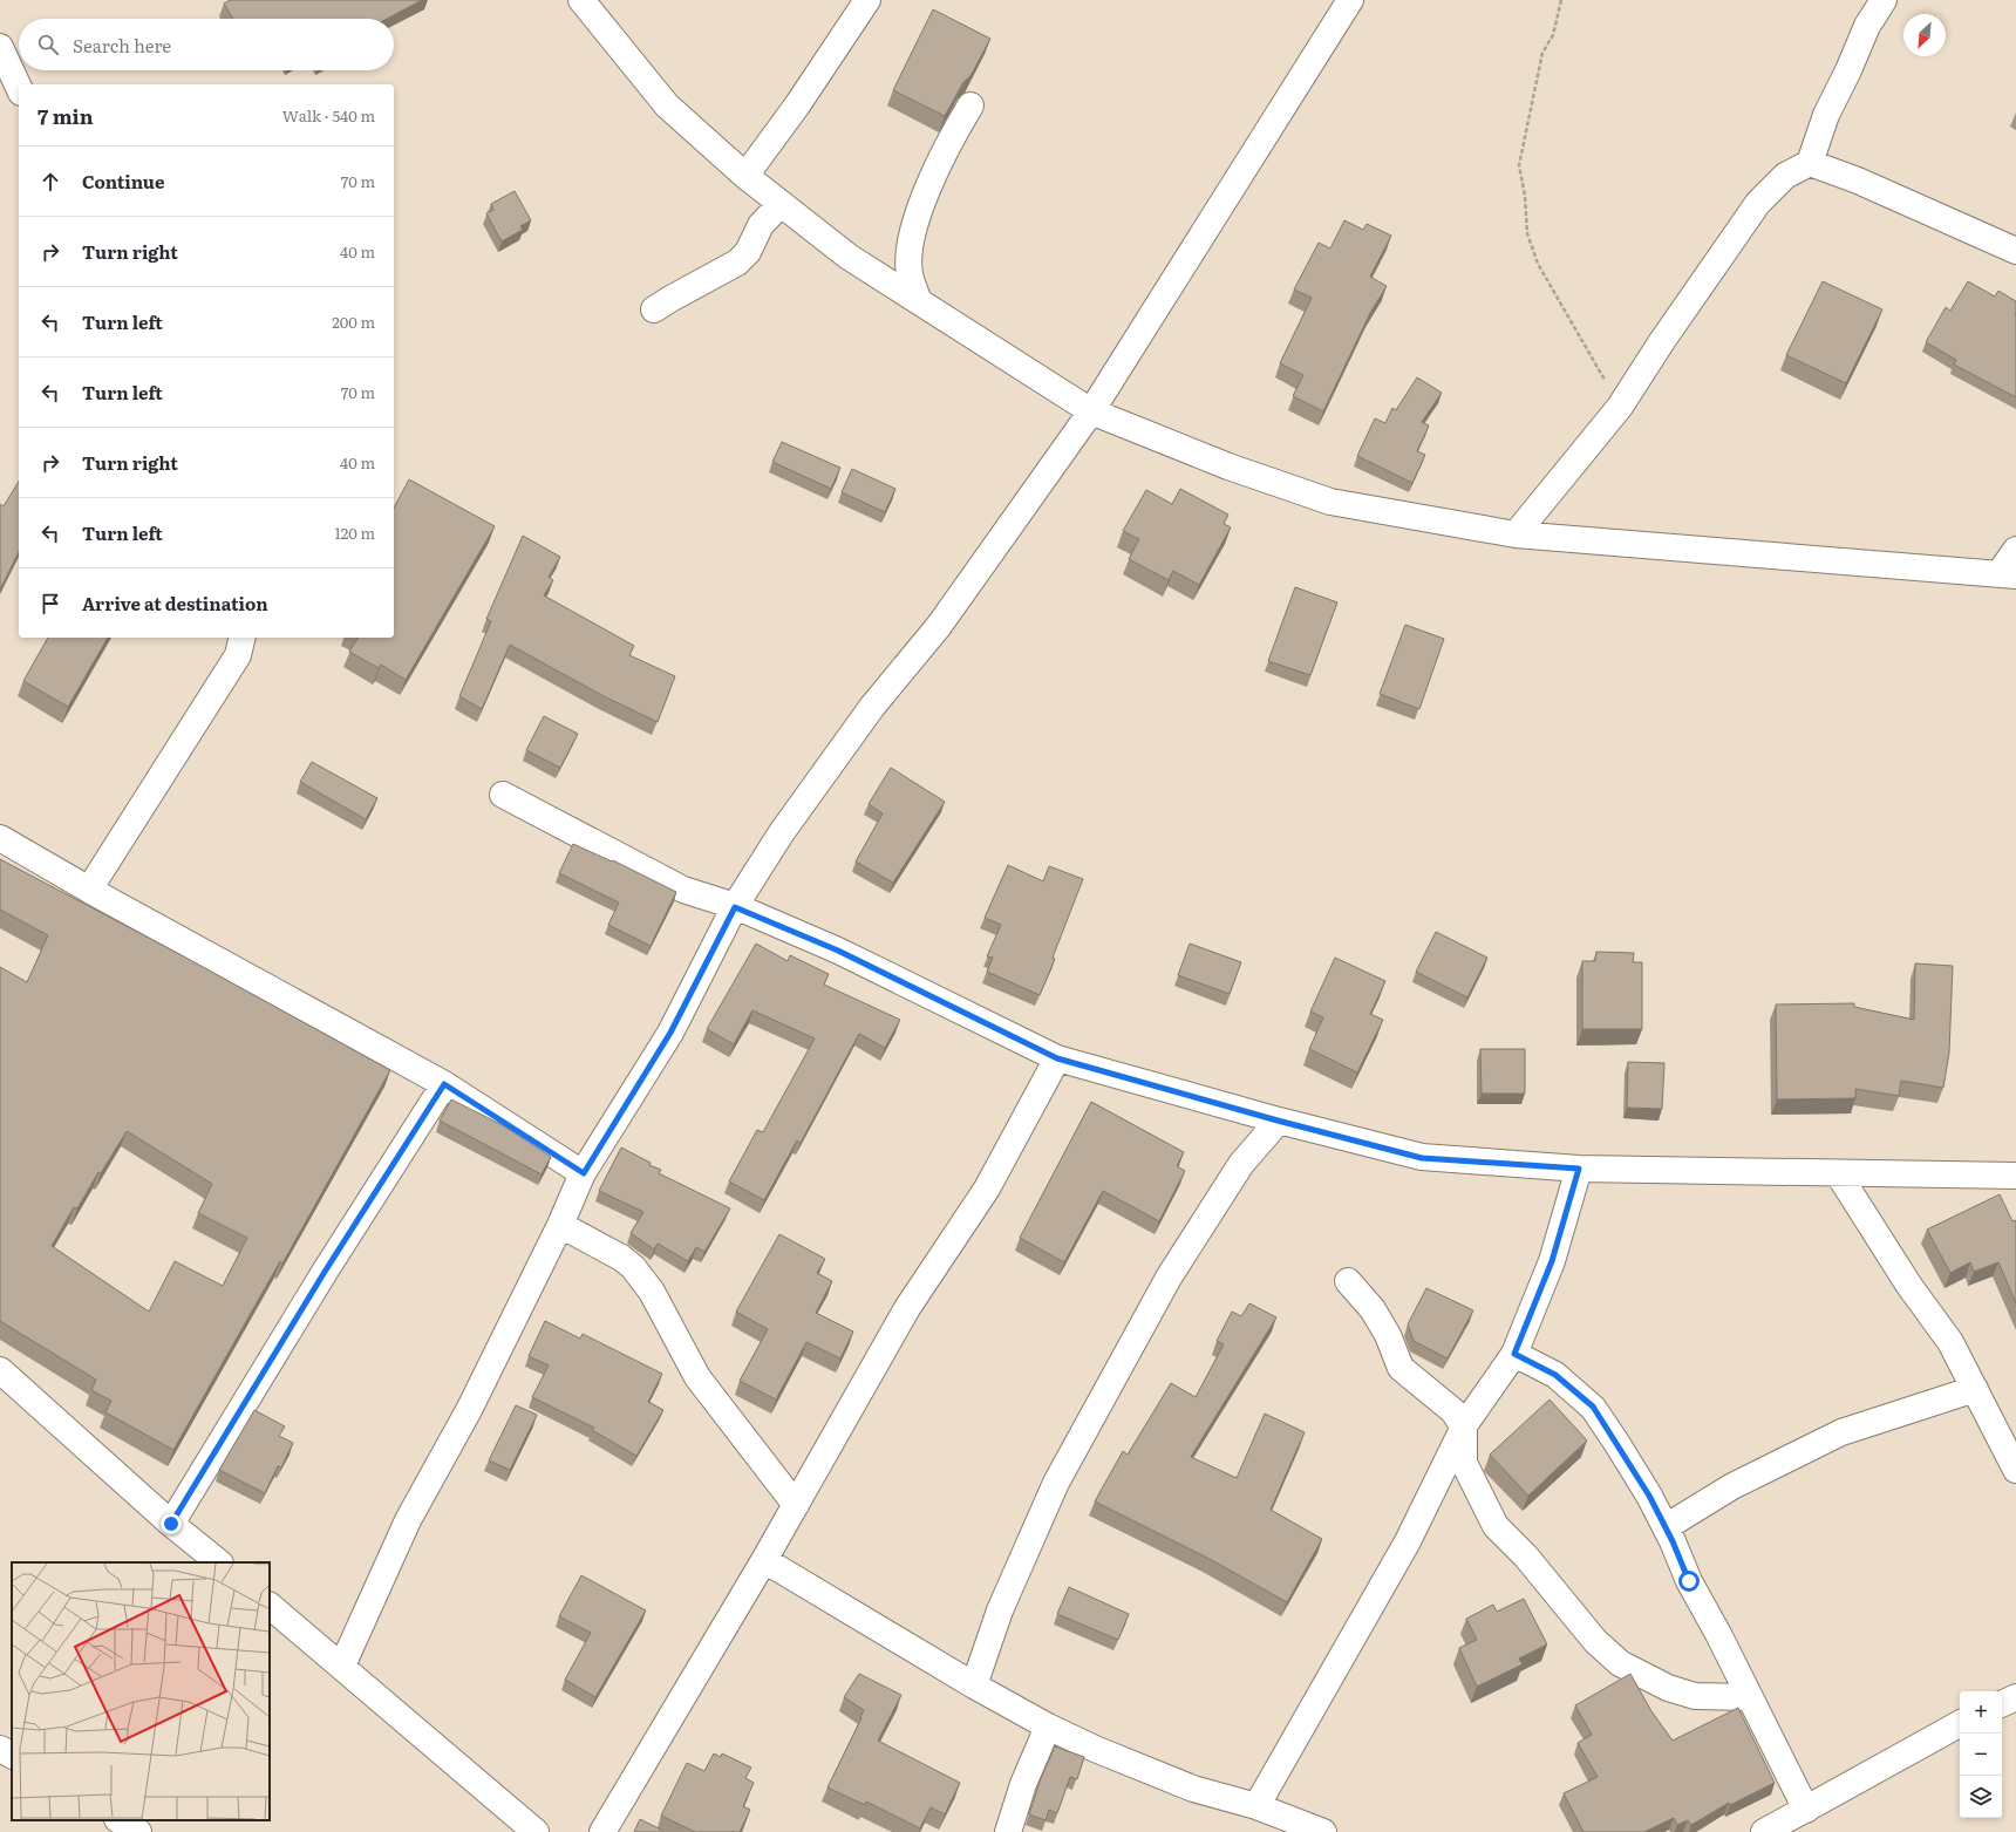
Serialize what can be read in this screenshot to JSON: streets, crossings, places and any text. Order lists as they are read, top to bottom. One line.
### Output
{"north":"bottom left","page":{"search":"Search here","heading":["7 min","Walk · 540 m"],"list":[["Continue","70 m"],["Turn right","40 m"],["Turn left","200 m"],["Turn left","70 m"],["Turn right","40 m"],["Turn left","120 m"],"Arrive at destination"],"map_buttons":["+","−"]}}
